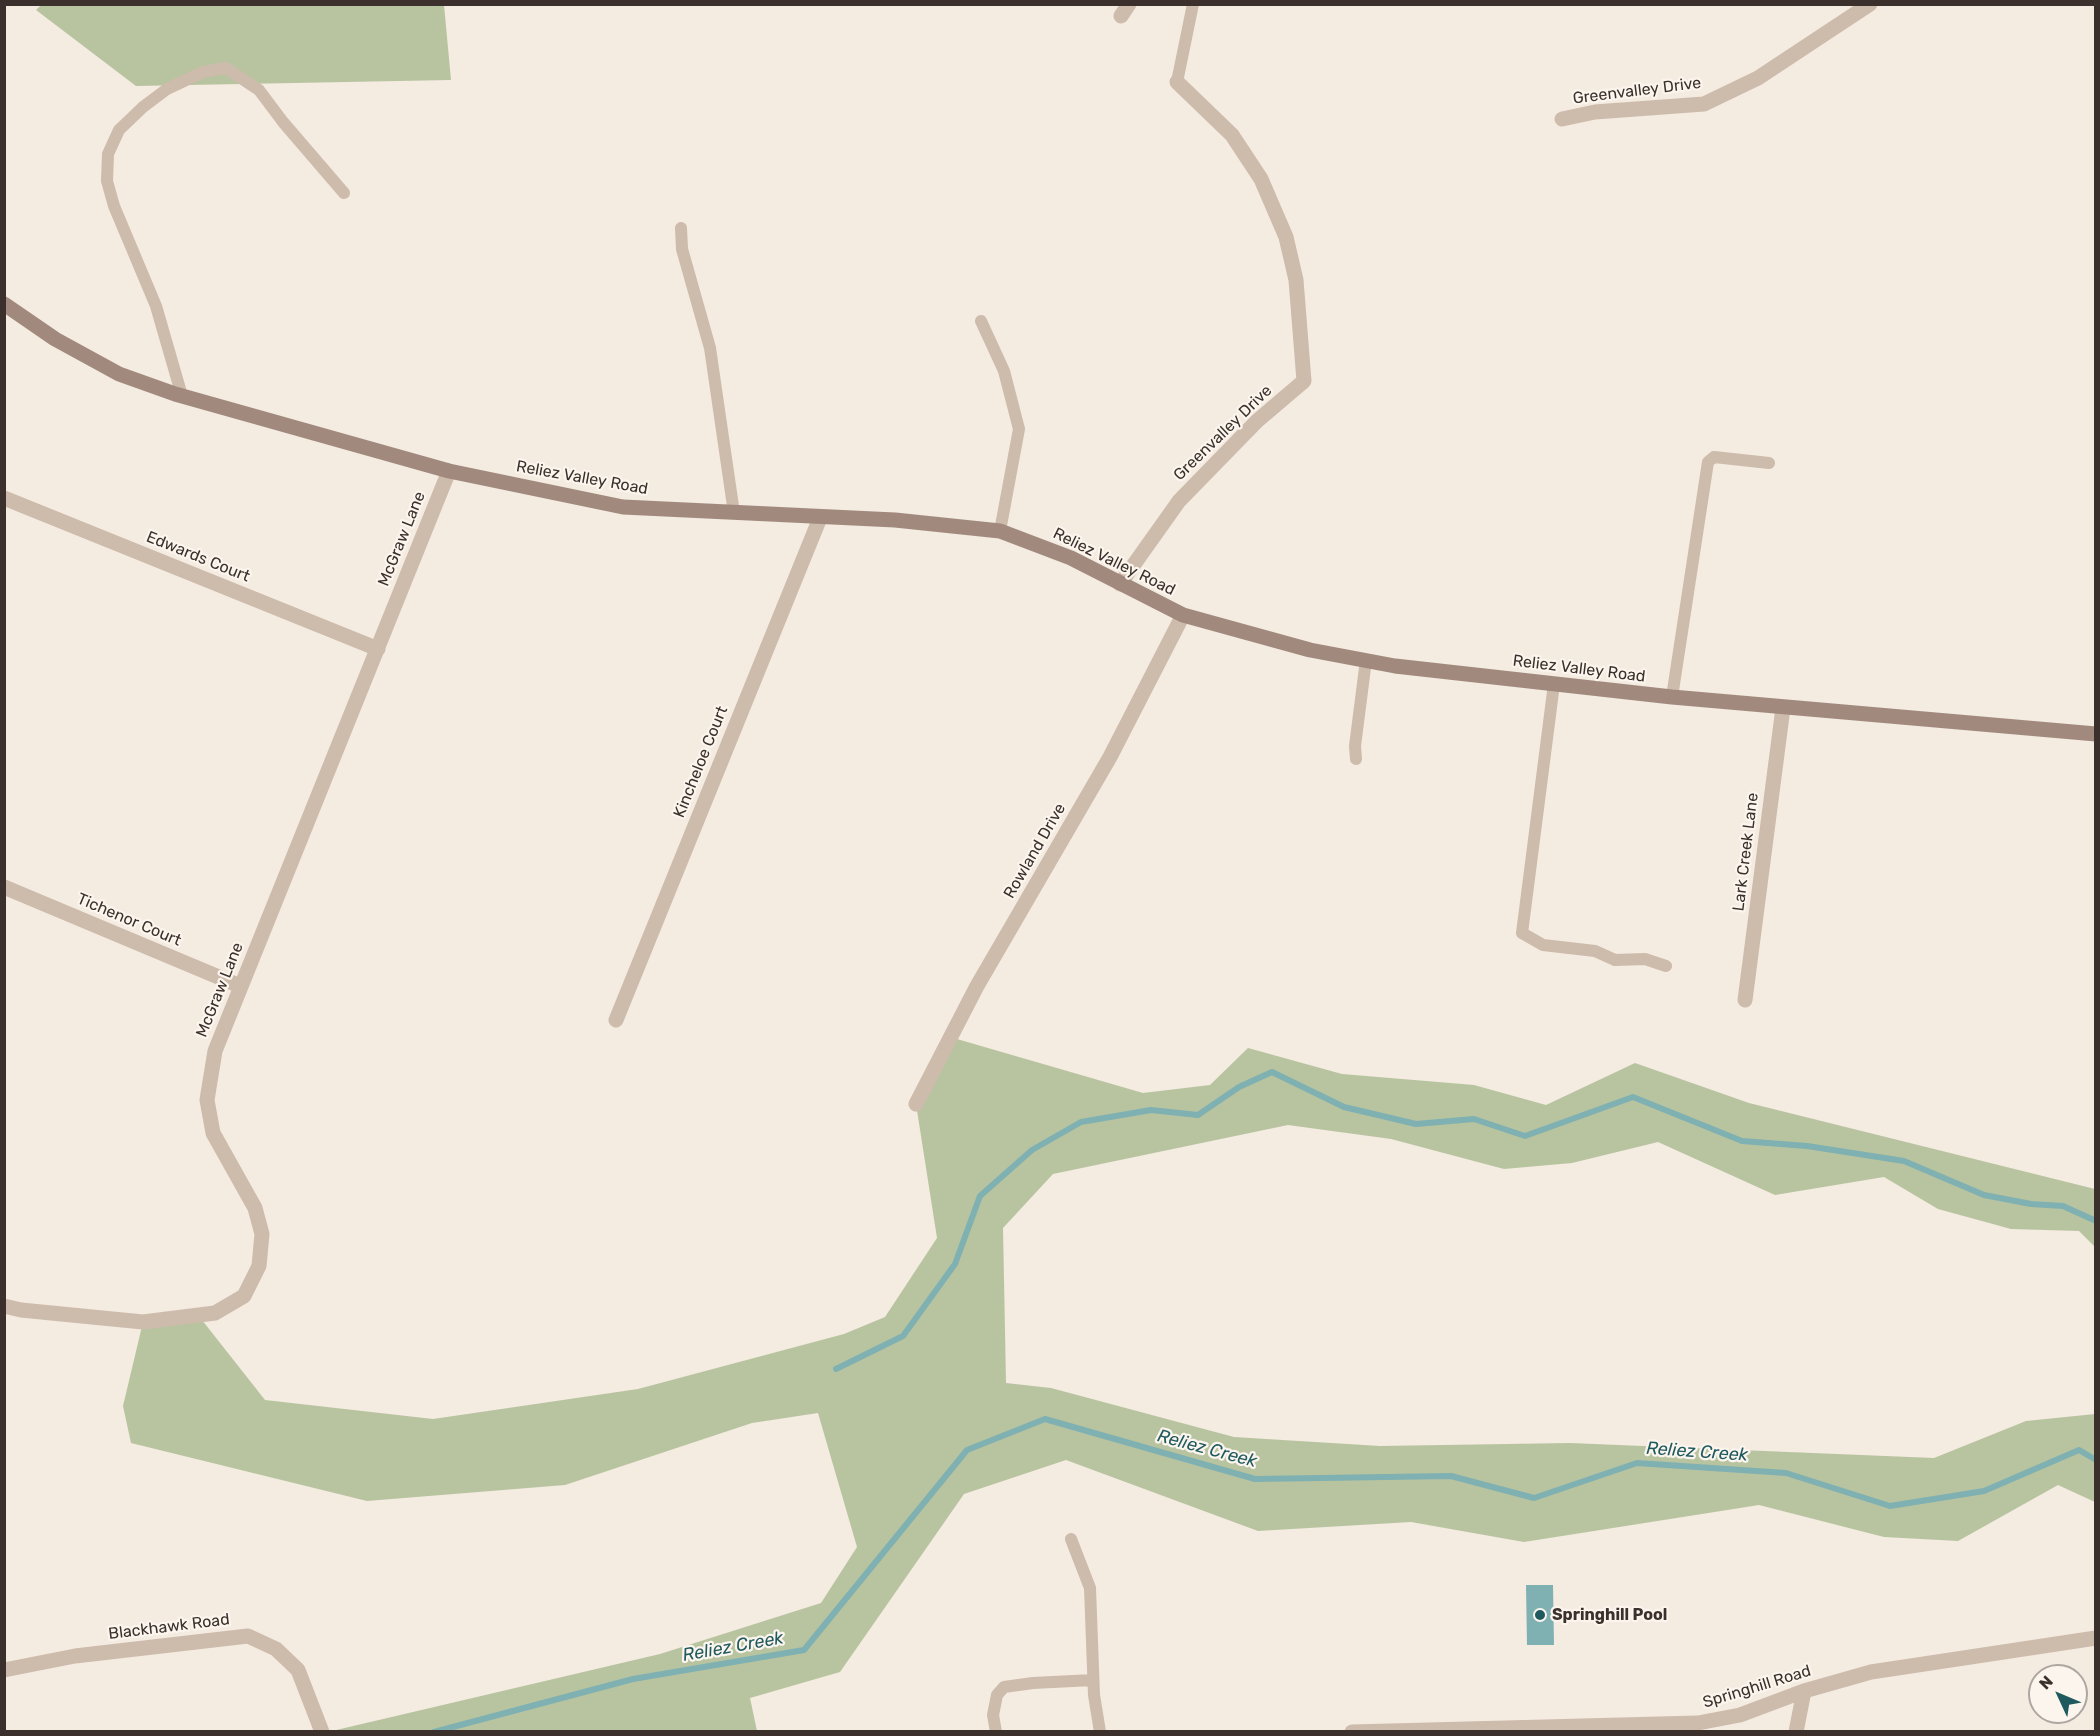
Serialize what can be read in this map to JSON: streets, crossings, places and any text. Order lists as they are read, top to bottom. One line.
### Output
{"streets":{"main road":["Reliez Valley Road"],"street":["Greenvalley Drive","McGraw Lane","Edwards Court","Kincheloe Court","Rowland Drive","Lark Creek Lane","Tichenor Court","Blackhawk Road","Springhill Road"]},"crossings":[["Greenvalley Drive","Reliez Valley Road"],["Reliez Valley Road","McGraw Lane"],["Reliez Valley Road","Kincheloe Court"],["Reliez Valley Road","Rowland Drive"],["Reliez Valley Road","Lark Creek Lane"],["McGraw Lane","Edwards Court"],["McGraw Lane","Tichenor Court"]],"water":["Reliez Creek"],"places":["Springhill Pool"],"north":"top left"}
